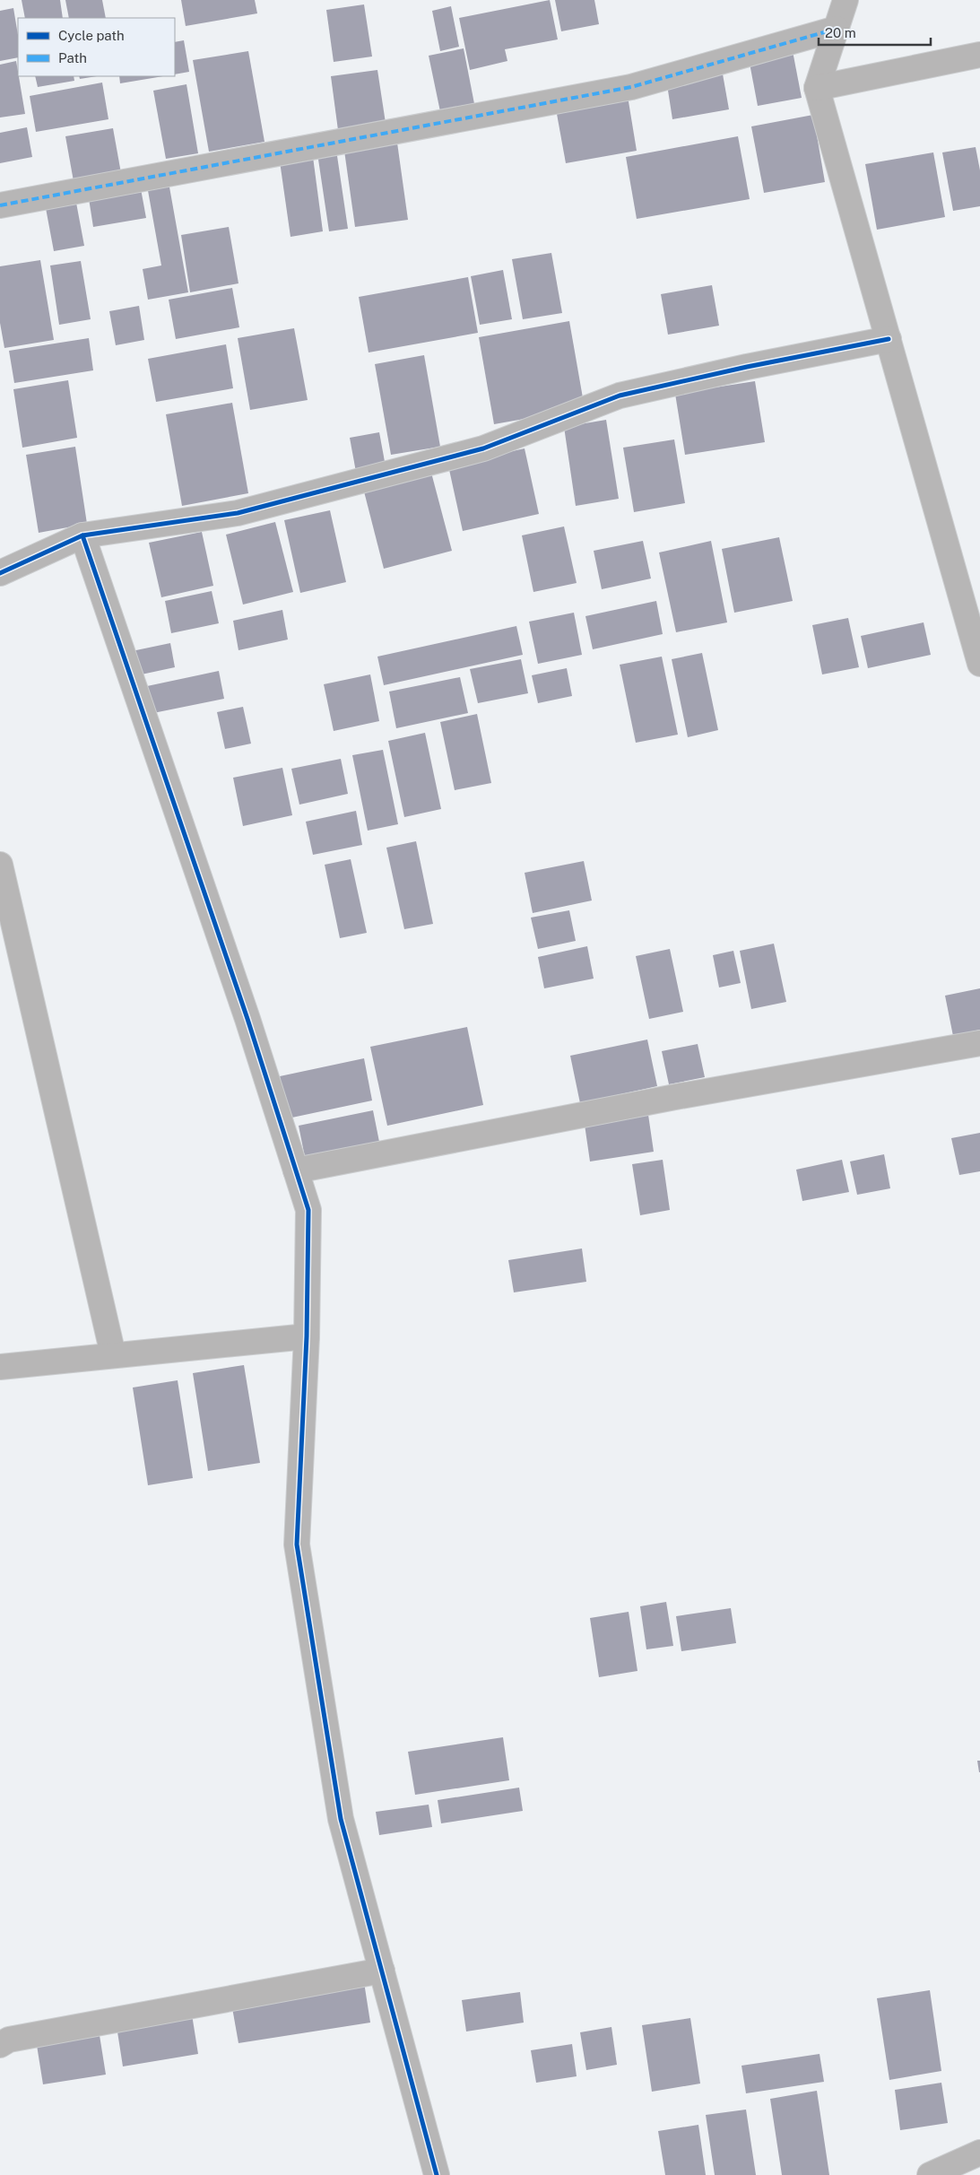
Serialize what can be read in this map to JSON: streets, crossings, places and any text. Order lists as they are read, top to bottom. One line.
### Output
{"legend":["Cycle path","Path"],"scale_bar":"20 m"}
